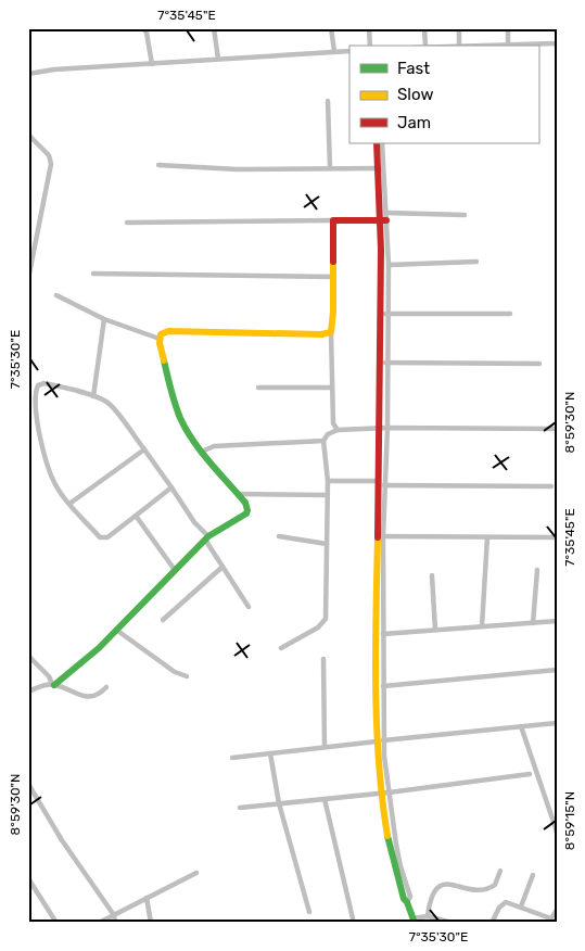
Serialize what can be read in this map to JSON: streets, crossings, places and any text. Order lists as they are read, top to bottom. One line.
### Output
{"legend":["Fast","Slow","Jam"],"coordinates":["7°35'45\"E","7°35'30\"E","8°59'30\"N","8°59'15\"N"]}
